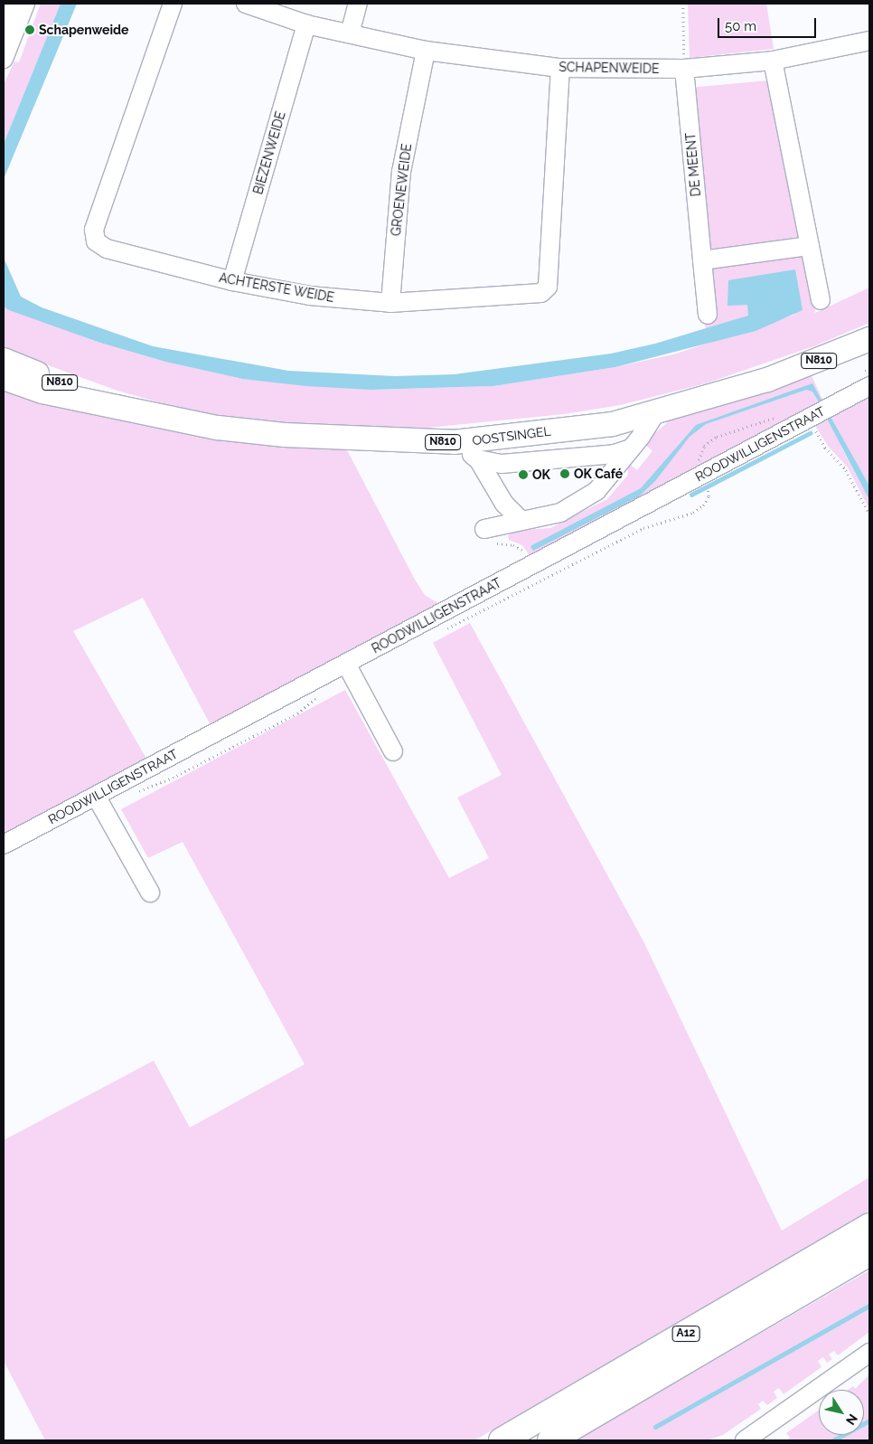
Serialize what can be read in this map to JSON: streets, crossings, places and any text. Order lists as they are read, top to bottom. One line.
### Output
{"streets":{"highway":["A12"],"main road":["N810","OOSTSINGEL"],"street":["SCHAPENWEIDE","BIEZENWEIDE","DE MEENT","GROENEWEIDE","ACHTERSTE WEIDE","ROODWILLIGENSTRAAT"]},"crossings":[["SCHAPENWEIDE","BIEZENWEIDE"],["SCHAPENWEIDE","DE MEENT"],["SCHAPENWEIDE","GROENEWEIDE"],["SCHAPENWEIDE","ACHTERSTE WEIDE"],["BIEZENWEIDE","ACHTERSTE WEIDE"],["GROENEWEIDE","ACHTERSTE WEIDE"]],"places":["Schapenweide","OK Café","OK"],"scale_bar":"50 m","north":"bottom right"}
